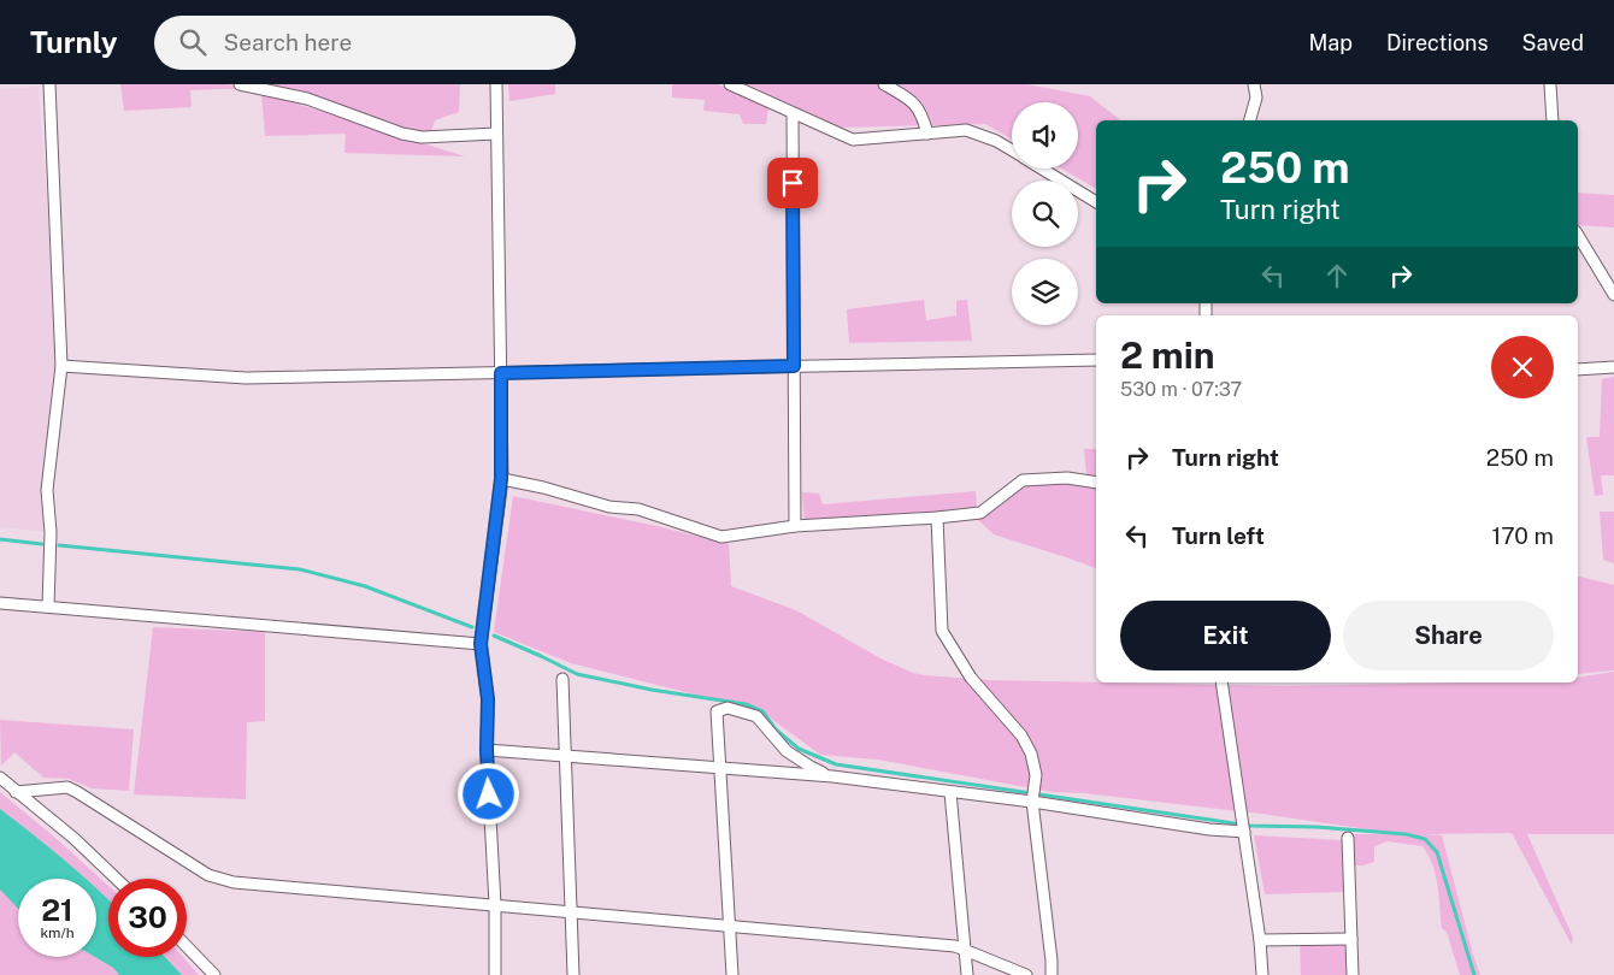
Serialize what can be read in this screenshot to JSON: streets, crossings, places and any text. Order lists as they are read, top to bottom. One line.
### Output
{"page":{"header":"Turnly","search":"Search here","nav":["Map","Directions","Saved"],"turn":["250 m","Turn right"],"heading":["2 min","530 m · 07:37"],"list":[{"name":"Turn right","value":"250 m"},{"name":"Turn left","value":"170 m"}],"buttons":["Exit","Share"],"speed":"21 km/h","limit":"30"}}
